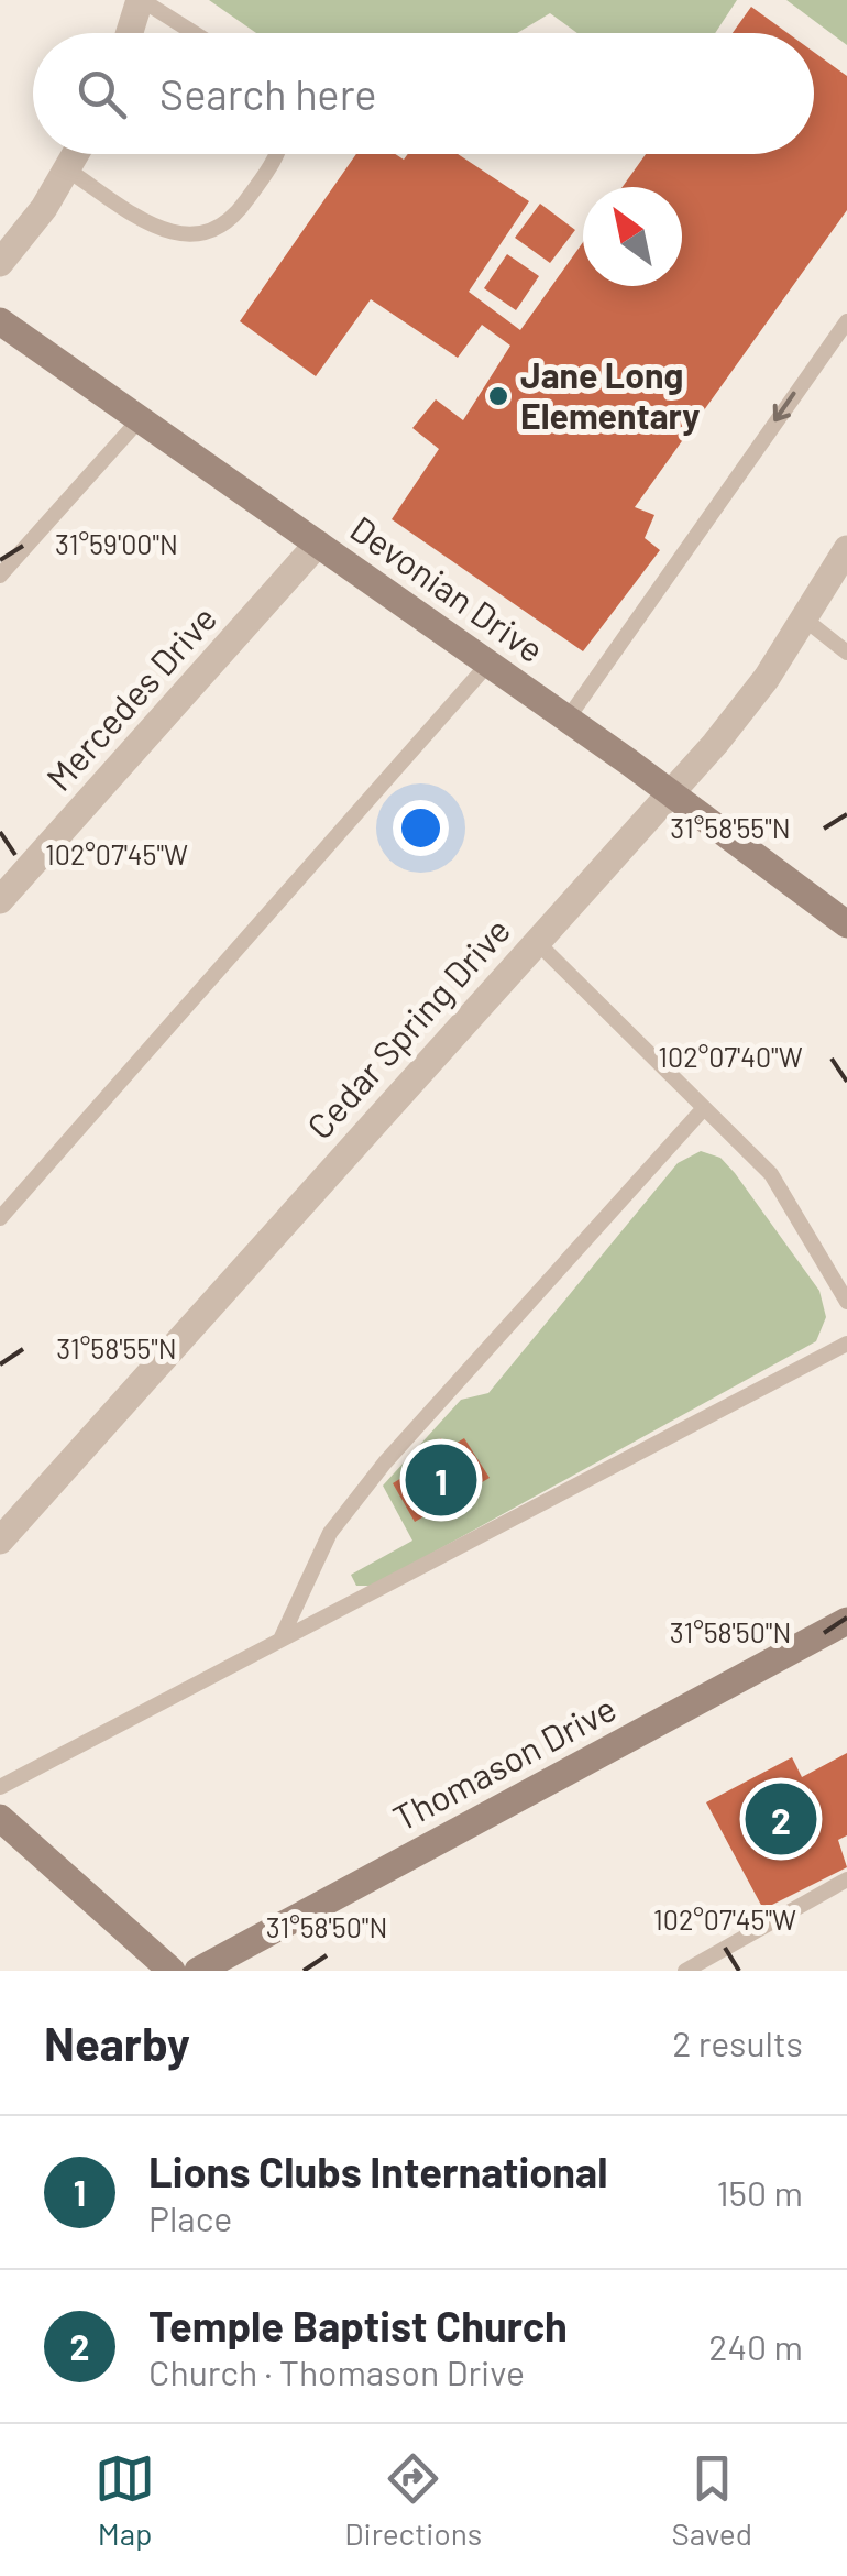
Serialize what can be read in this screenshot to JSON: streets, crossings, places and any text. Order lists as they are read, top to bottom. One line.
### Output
{"streets":{"street":["Devonian Drive","Mercedes Drive","Cedar Spring Drive","Thomason Drive"]},"crossings":[["Devonian Drive","Mercedes Drive"],["Devonian Drive","Cedar Spring Drive"]],"places":["Jane Long Elementary"],"north":"top left","page":{"search":"Search here","pins":["1","2"],"heading":["Nearby","2 results"],"list":[{"mark":"1","name":"Lions Clubs International","note":"Place","value":"150 m"},{"mark":"2","name":"Temple Baptist Church","note":"Church · Thomason Drive","value":"240 m"}],"nav":["Map","Directions","Saved"]},"coordinates":["31°59'00\"N","31°58'55\"N","102°07'45\"W","102°07'40\"W","31°58'50\"N"]}
